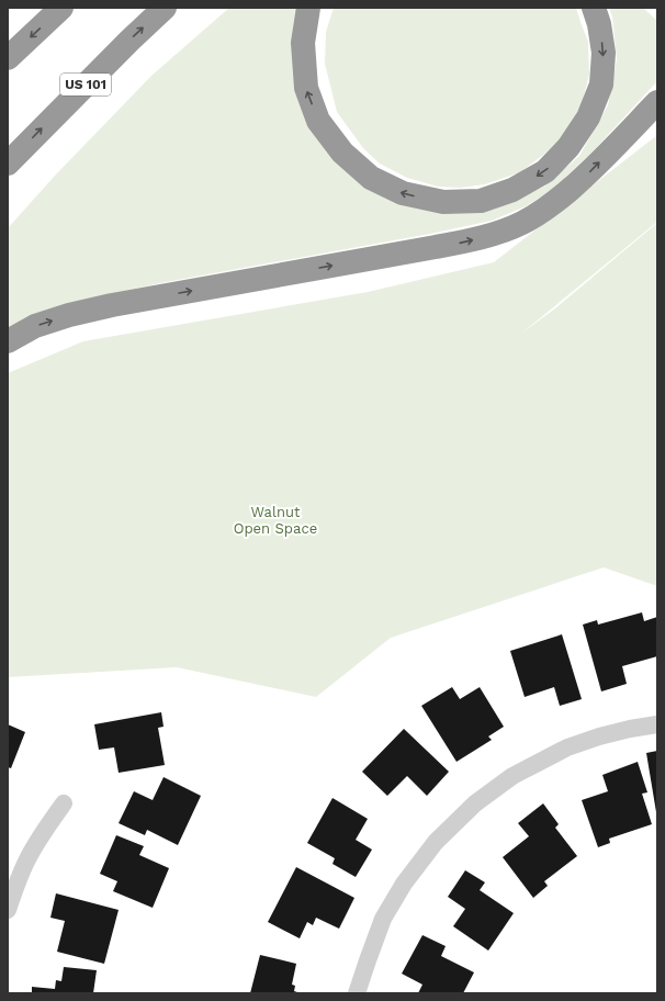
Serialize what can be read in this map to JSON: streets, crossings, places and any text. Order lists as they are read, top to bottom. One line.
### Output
{"streets":{"highway":["US 101"]},"parks":["Walnut Open Space"]}
